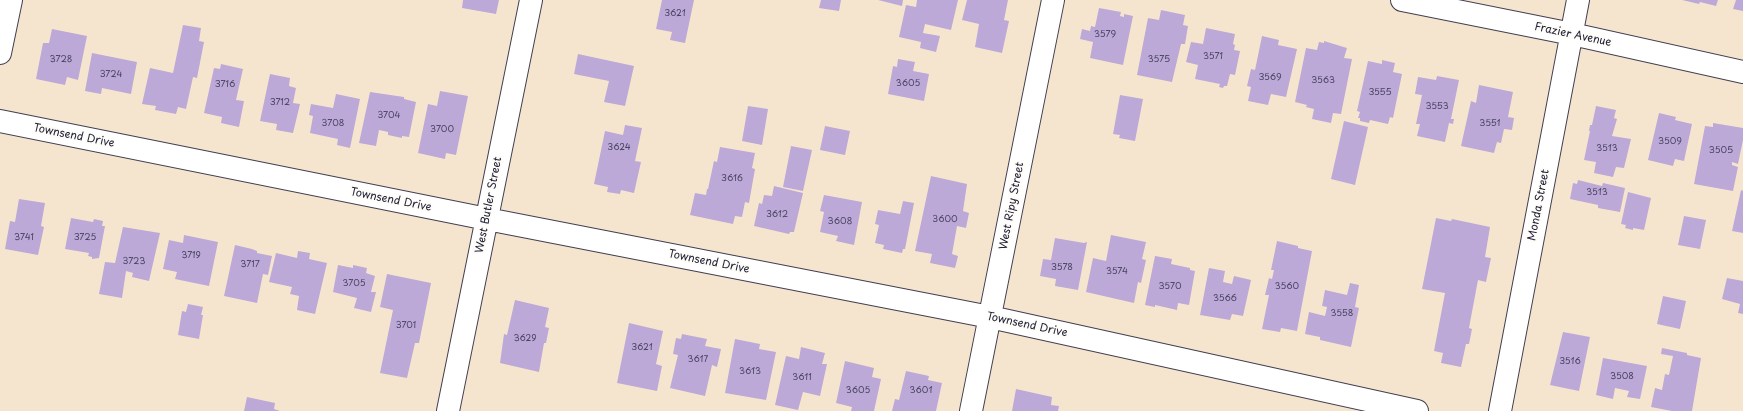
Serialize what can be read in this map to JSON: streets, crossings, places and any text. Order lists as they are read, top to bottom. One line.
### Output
{"streets":{"street":["Frazier Avenue","Townsend Drive","West Butler Street","Monda Street","West Ripy Street"]},"crossings":[["Frazier Avenue","Monda Street"],["Townsend Drive","West Butler Street"],["Townsend Drive","West Ripy Street"]],"house_numbers":["3621","3579","3571","3728","3575","3724","3569","3563","3605","3716","3555","3712","3553","3704","3708","3551","3700","3509","3624","3513","3505","3616","3513","3612","3600","3608","3741","3725","3719","3723","3717","3578","3574","3705","3570","3560","3566","3558","3701","3629","3621","3617","3516","3613","3508","3611","3605","3601"]}
